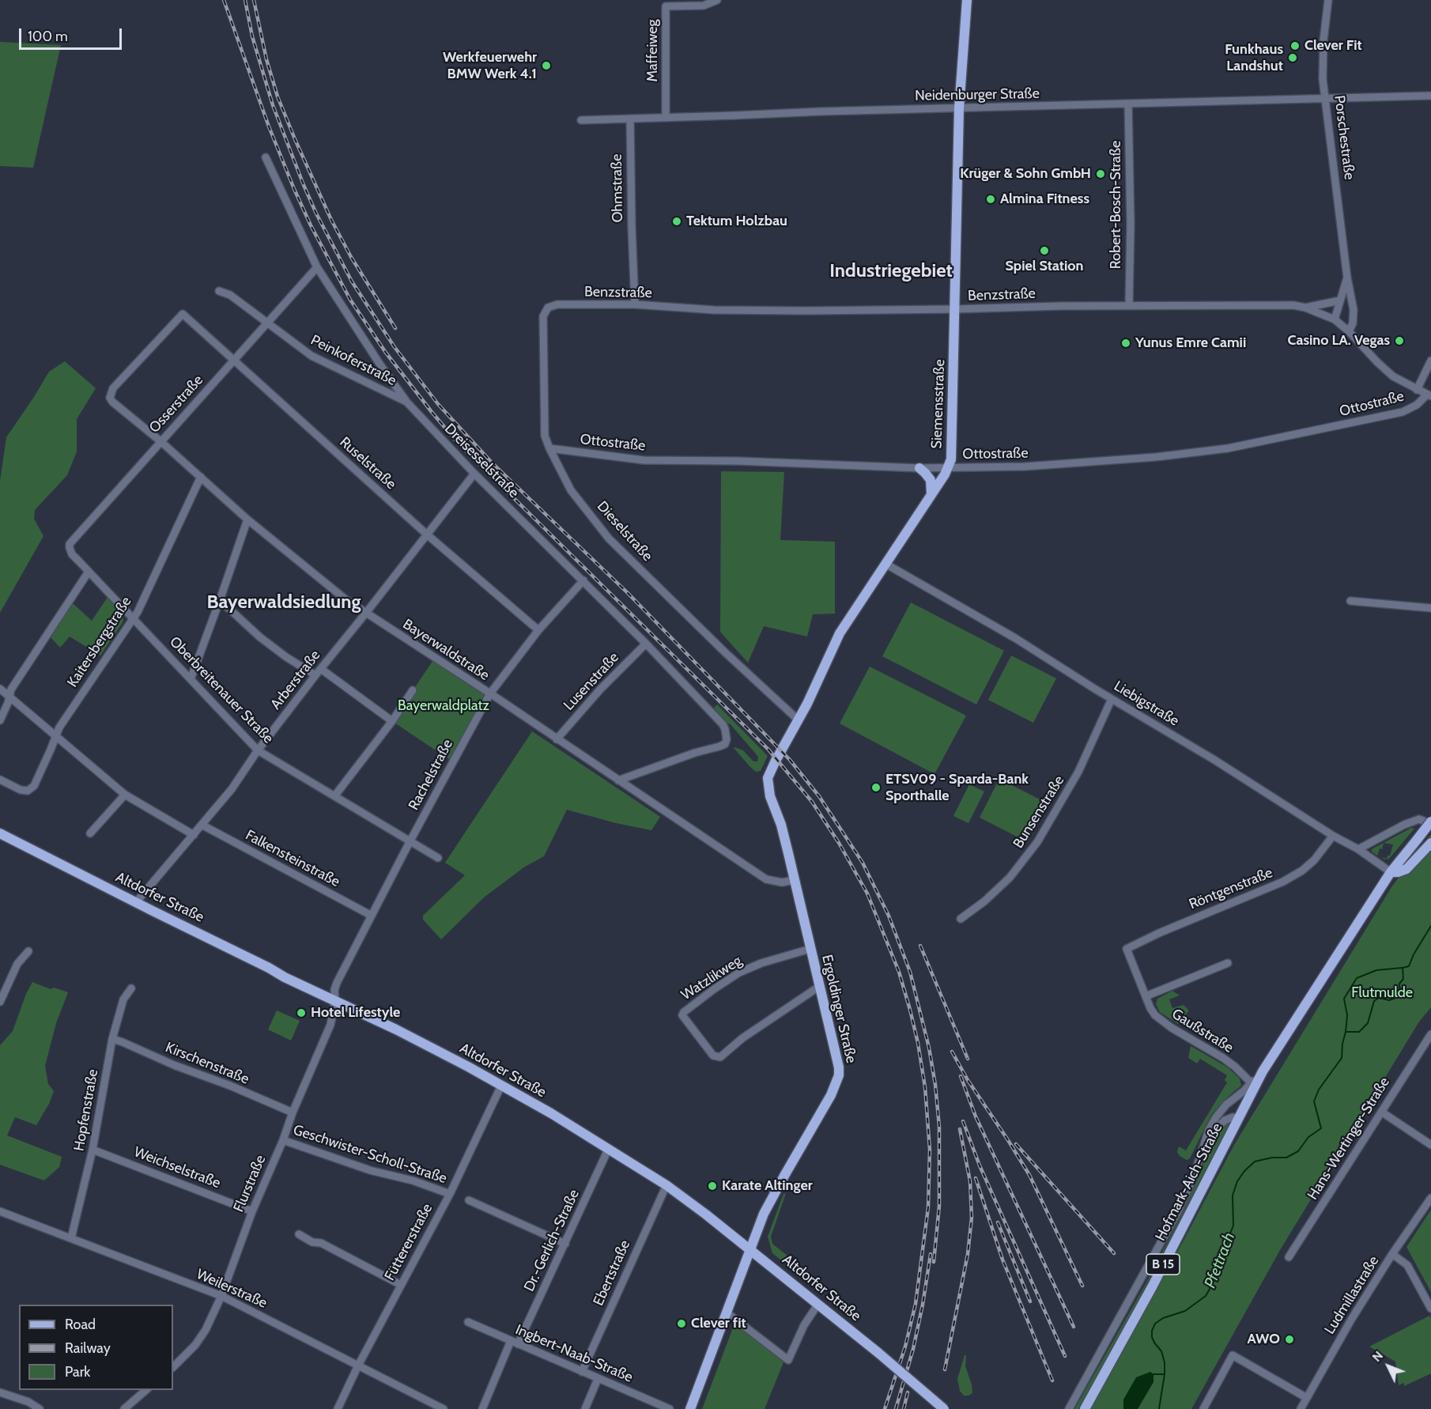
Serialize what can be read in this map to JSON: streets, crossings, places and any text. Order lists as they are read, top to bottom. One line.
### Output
{"streets":{"main road":["Siemensstraße","Altdorfer Straße","Ergoldinger Straße","Hofmark-Aich-Straße","B 15"],"street":["Maffeiweg","Neidenburger Straße","Porschestraße","Ohmstraße","Robert-Bosch-Straße","Benzstraße","Peinkoferstraße","Osserstraße","Ottostraße","Dreisesselstraße","Ruselstraße","Dieselstraße","Kaitersbergstraße","Bayerwaldstraße","Arberstraße","Lusenstraße","Oberbreitenauer Straße","Liebigstraße","Rachelstraße","Bunsenstraße","Falkensteinstraße","Röntgenstraße","Watzlikweg","Gaußstraße","Kirschenstraße","Hopfenstraße","Hans-Wertinger-Straße","Geschwister-Scholl-Straße","Weichselstraße","Flurstraße","Dr.-Gerlich-Straße","Füttererstraße","Ebertstraße","Weilerstraße","Ludmillastraße","Ingbert-Naab-Straße"]},"crossings":[["Maffeiweg","Neidenburger Straße"],["Neidenburger Straße","Porschestraße"],["Neidenburger Straße","Ohmstraße"],["Neidenburger Straße","Robert-Bosch-Straße"],["Neidenburger Straße","Siemensstraße"],["Porschestraße","Benzstraße"],["Ohmstraße","Benzstraße"],["Robert-Bosch-Straße","Benzstraße"],["Benzstraße","Siemensstraße"],["Benzstraße","Ottostraße"],["Benzstraße","Dieselstraße"],["Peinkoferstraße","Osserstraße"],["Peinkoferstraße","Dreisesselstraße"],["Osserstraße","Dreisesselstraße"],["Osserstraße","Ruselstraße"],["Osserstraße","Bayerwaldstraße"],["Osserstraße","Oberbreitenauer Straße"],["Siemensstraße","Ottostraße"],["Siemensstraße","Dieselstraße"],["Siemensstraße","Liebigstraße"],["Siemensstraße","Ergoldinger Straße"],["Ottostraße","Dieselstraße"],["Dreisesselstraße","Bayerwaldstraße"],["Dreisesselstraße","Arberstraße"],["Dreisesselstraße","Lusenstraße"],["Dreisesselstraße","Rachelstraße"],["Ruselstraße","Bayerwaldstraße"],["Ruselstraße","Arberstraße"],["Ruselstraße","Rachelstraße"],["Kaitersbergstraße","Bayerwaldstraße"],["Kaitersbergstraße","Oberbreitenauer Straße"],["Bayerwaldstraße","Arberstraße"],["Bayerwaldstraße","Lusenstraße"],["Bayerwaldstraße","Rachelstraße"],["Bayerwaldstraße","Ergoldinger Straße"],["Arberstraße","Oberbreitenauer Straße"],["Arberstraße","Falkensteinstraße"],["Arberstraße","Altdorfer Straße"],["Oberbreitenauer Straße","Rachelstraße"],["Liebigstraße","Bunsenstraße"],["Liebigstraße","Röntgenstraße"],["Liebigstraße","Hofmark-Aich-Straße"],["Rachelstraße","Falkensteinstraße"],["Rachelstraße","Altdorfer Straße"],["Rachelstraße","Flurstraße"],["Röntgenstraße","Gaußstraße"],["Altdorfer Straße","Ergoldinger Straße"],["Altdorfer Straße","Flurstraße"],["Altdorfer Straße","Dr.-Gerlich-Straße"],["Altdorfer Straße","Füttererstraße"],["Altdorfer Straße","Ebertstraße"],["Watzlikweg","Ergoldinger Straße"],["Gaußstraße","Hofmark-Aich-Straße"],["Kirschenstraße","Hopfenstraße"],["Kirschenstraße","Flurstraße"],["Hopfenstraße","Weichselstraße"],["Hopfenstraße","Weilerstraße"],["Geschwister-Scholl-Straße","Flurstraße"],["Geschwister-Scholl-Straße","Füttererstraße"],["Weichselstraße","Flurstraße"],["Flurstraße","Weilerstraße"],["Dr.-Gerlich-Straße","Ingbert-Naab-Straße"],["Füttererstraße","Weilerstraße"],["Ebertstraße","Ingbert-Naab-Straße"]],"districts":["Industriegebiet","Bayerwaldsiedlung"],"water":["Pfettrach"],"parks":["Bayerwaldplatz","Flutmulde"],"places":["Clever Fit","Funkhaus Landshut","Werkfeuerwehr BMW Werk 4.1","Krüger & Sohn GmbH","Almina Fitness","Tektum Holzbau","Spiel Station","Casino LA. Vegas","Yunus Emre Camii","ETSV09 - Sparda-Bank Sporthalle","Hotel Lifestyle","Karate Altinger","Clever fit","AWO"],"legend":["Road","Railway","Park"],"scale_bar":"100 m","north":"top left"}
